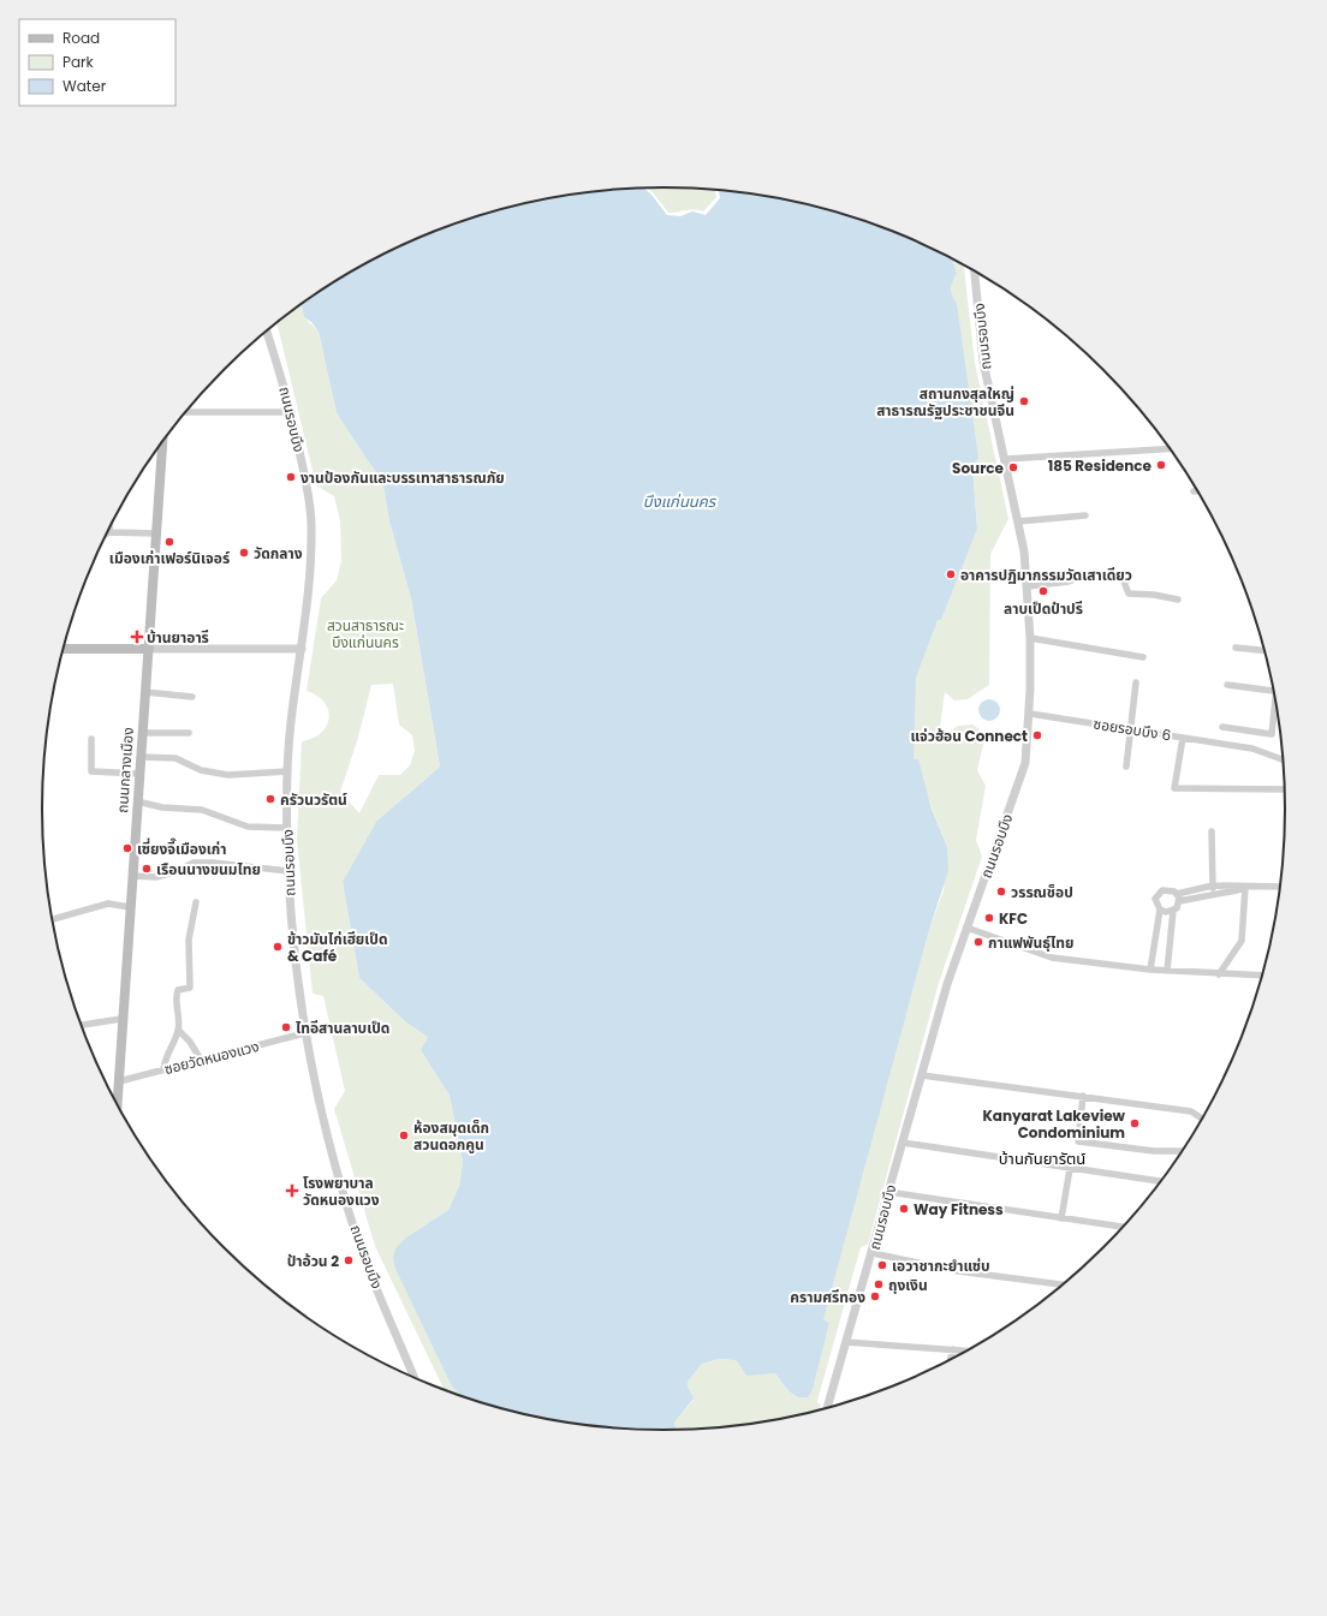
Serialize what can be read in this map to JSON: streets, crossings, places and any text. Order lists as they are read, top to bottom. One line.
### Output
{"streets":{"main road":["ถนนกลางเมือง"],"street":["ถนนรอบบึง","ซอยรอบบึง 6","ซอยวัดหนองแวง"]},"crossings":[["ถนนรอบบึง","ซอยรอบบึง 6"],["ถนนรอบบึง","ซอยวัดหนองแวง"],["ถนนกลางเมือง","ซอยวัดหนองแวง"]],"districts":["บ้านกันยารัตน์"],"water":["บึงแก่นนคร"],"parks":["สวนสาธารณะ บึงแก่นนคร"],"places":{"other":["สถานกงสุลใหญ่ สาธารณรัฐประชาชนจีน","185 Residence","Source","งานป้องกันและบรรเทาสาธารณภัย","เมืองเก่าเฟอร์นิเจอร์","วัดกลาง","อาคารปฏิมากรรมวัดเสาเดียว","ลาบเป็ดป๋าปรี","แจ่วฮ้อน Connect","ครัวนวรัตน์","เซี่ยงจี๊เมืองเก่า","เรือนนางขนมไทย","วรรณช็อป","KFC","กาแฟพันธุ์ไทย","ข้าวมันไก่เฮียเป็ด & Café","ไทอีสานลาบเป็ด","Kanyarat Lakeview Condominium","ห้องสมุดเด็ก สวนดอกคูน","Way Fitness","ป้าอ้วน 2","เอวาชากะยำแซ่บ","ถุงเงิน","ครามศรีทอง"],"health":["บ้านยาอารี","โรงพยาบาล วัดหนองแวง"]},"legend":["Road","Park","Water"]}
